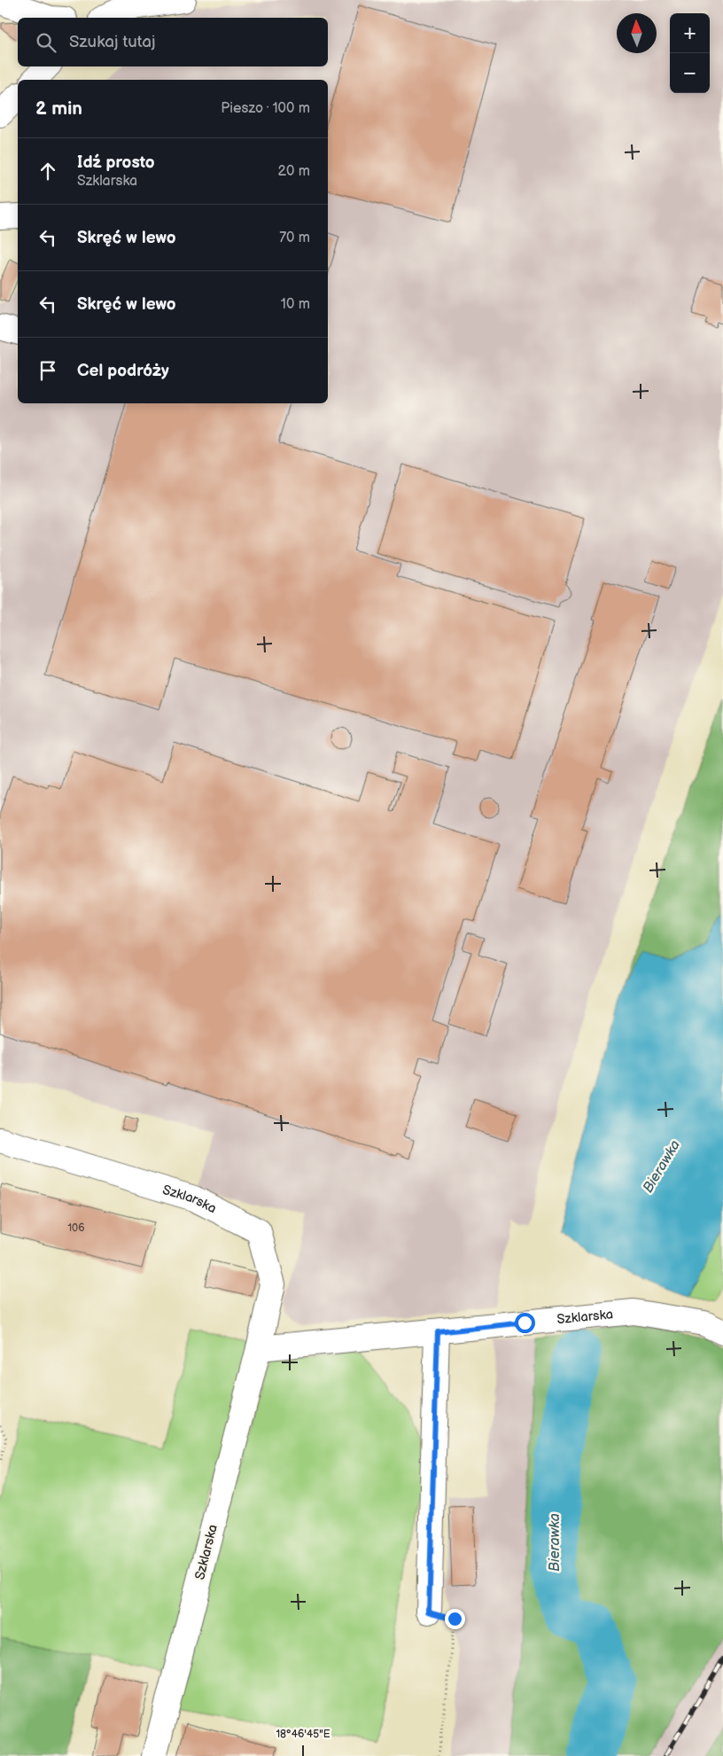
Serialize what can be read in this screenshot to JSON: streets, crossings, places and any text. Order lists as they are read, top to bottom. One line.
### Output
{"streets":{"street":["Szklarska"]},"water":["Bierawka"],"house_numbers":["106"],"north":"top","page":{"map_buttons":["+","−"],"search":"Szukaj tutaj","heading":["2 min","Pieszo · 100 m"],"list":[["Idź prosto","Szklarska","20 m"],["Skręć w lewo","70 m"],["Skręć w lewo","10 m"],"Cel podróży"]},"coordinates":["18°46'45\"E"]}
